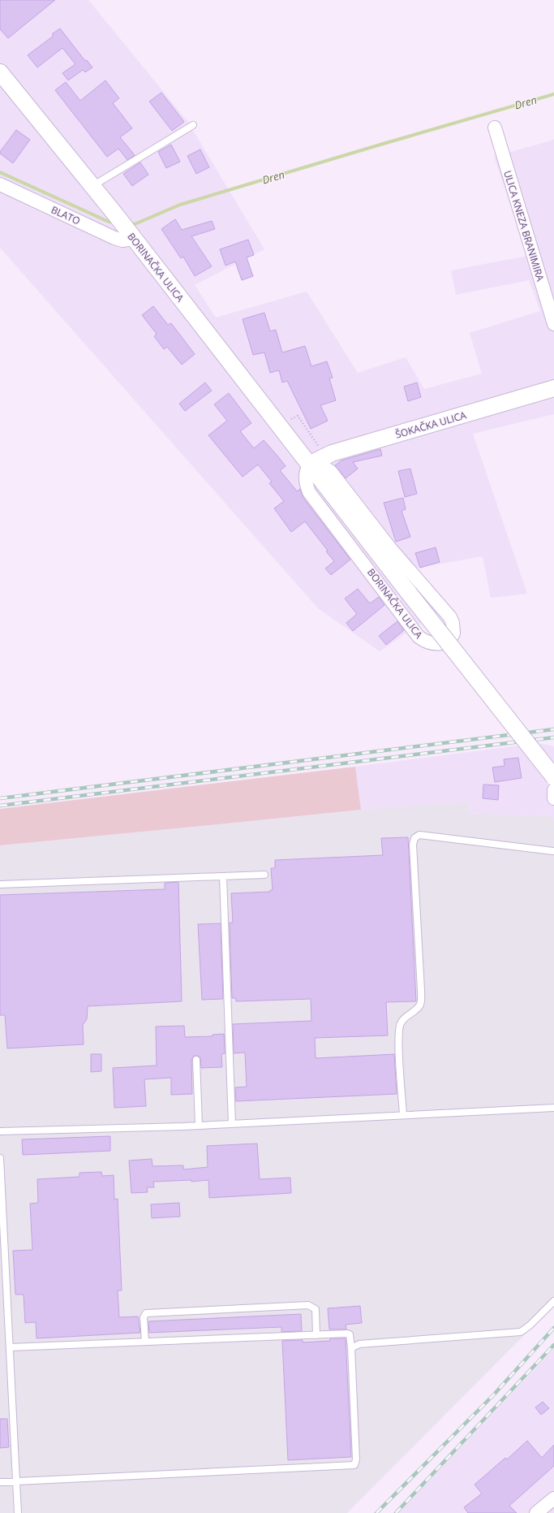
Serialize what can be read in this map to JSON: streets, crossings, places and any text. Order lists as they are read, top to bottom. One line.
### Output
{"streets":{"street":["BLATO","ULICA KNEZA BRANIMIRA","BORINAČKA ULICA","ŠOKAČKA ULICA"]},"crossings":[["BLATO","BORINAČKA ULICA"],["BORINAČKA ULICA","ŠOKAČKA ULICA"]],"water":["Dren"]}
